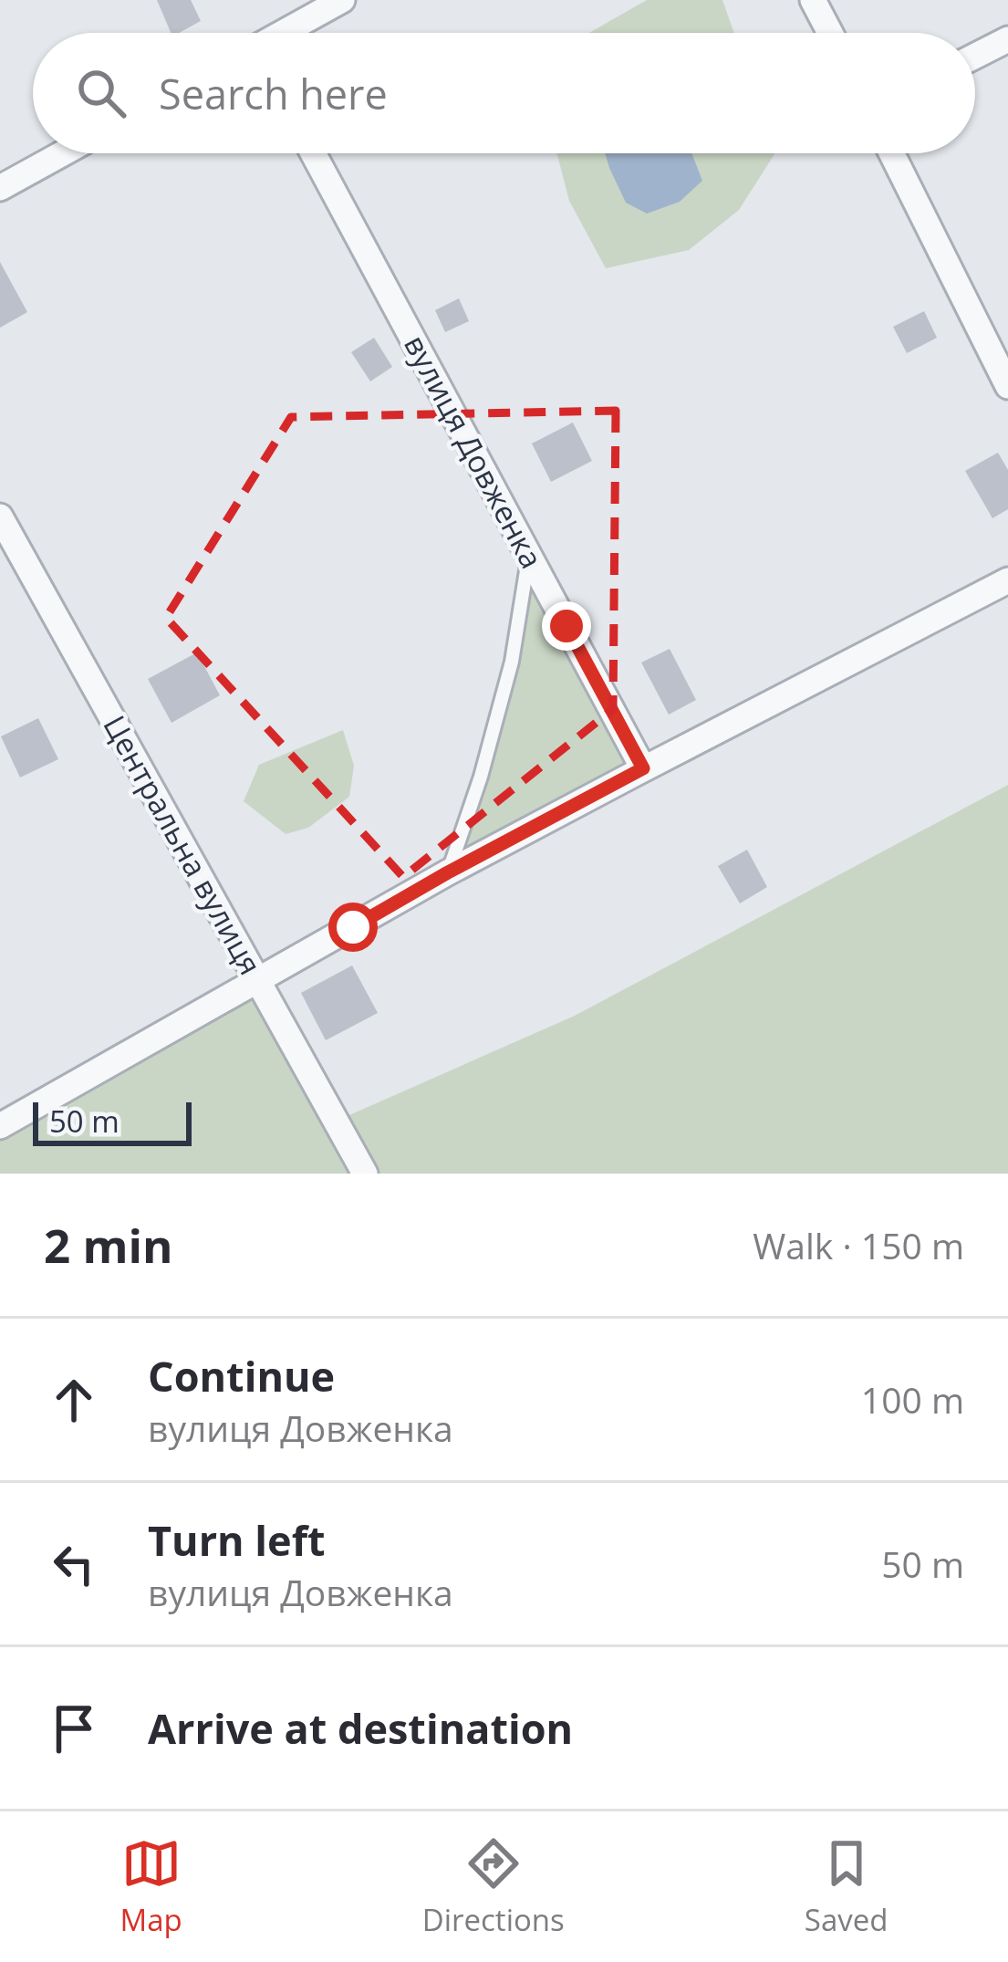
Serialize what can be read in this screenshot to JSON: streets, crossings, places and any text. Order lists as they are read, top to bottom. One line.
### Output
{"streets":{"street":["вулиця Довженка","Центральна вулиця"]},"scale_bar":"50 m","page":{"search":"Search here","scale":"50 m","heading":["2 min","Walk · 150 m"],"list":[["Continue","вулиця Довженка","100 m"],["Turn left","вулиця Довженка","50 m"],"Arrive at destination"],"nav":["Map","Directions","Saved"]}}
